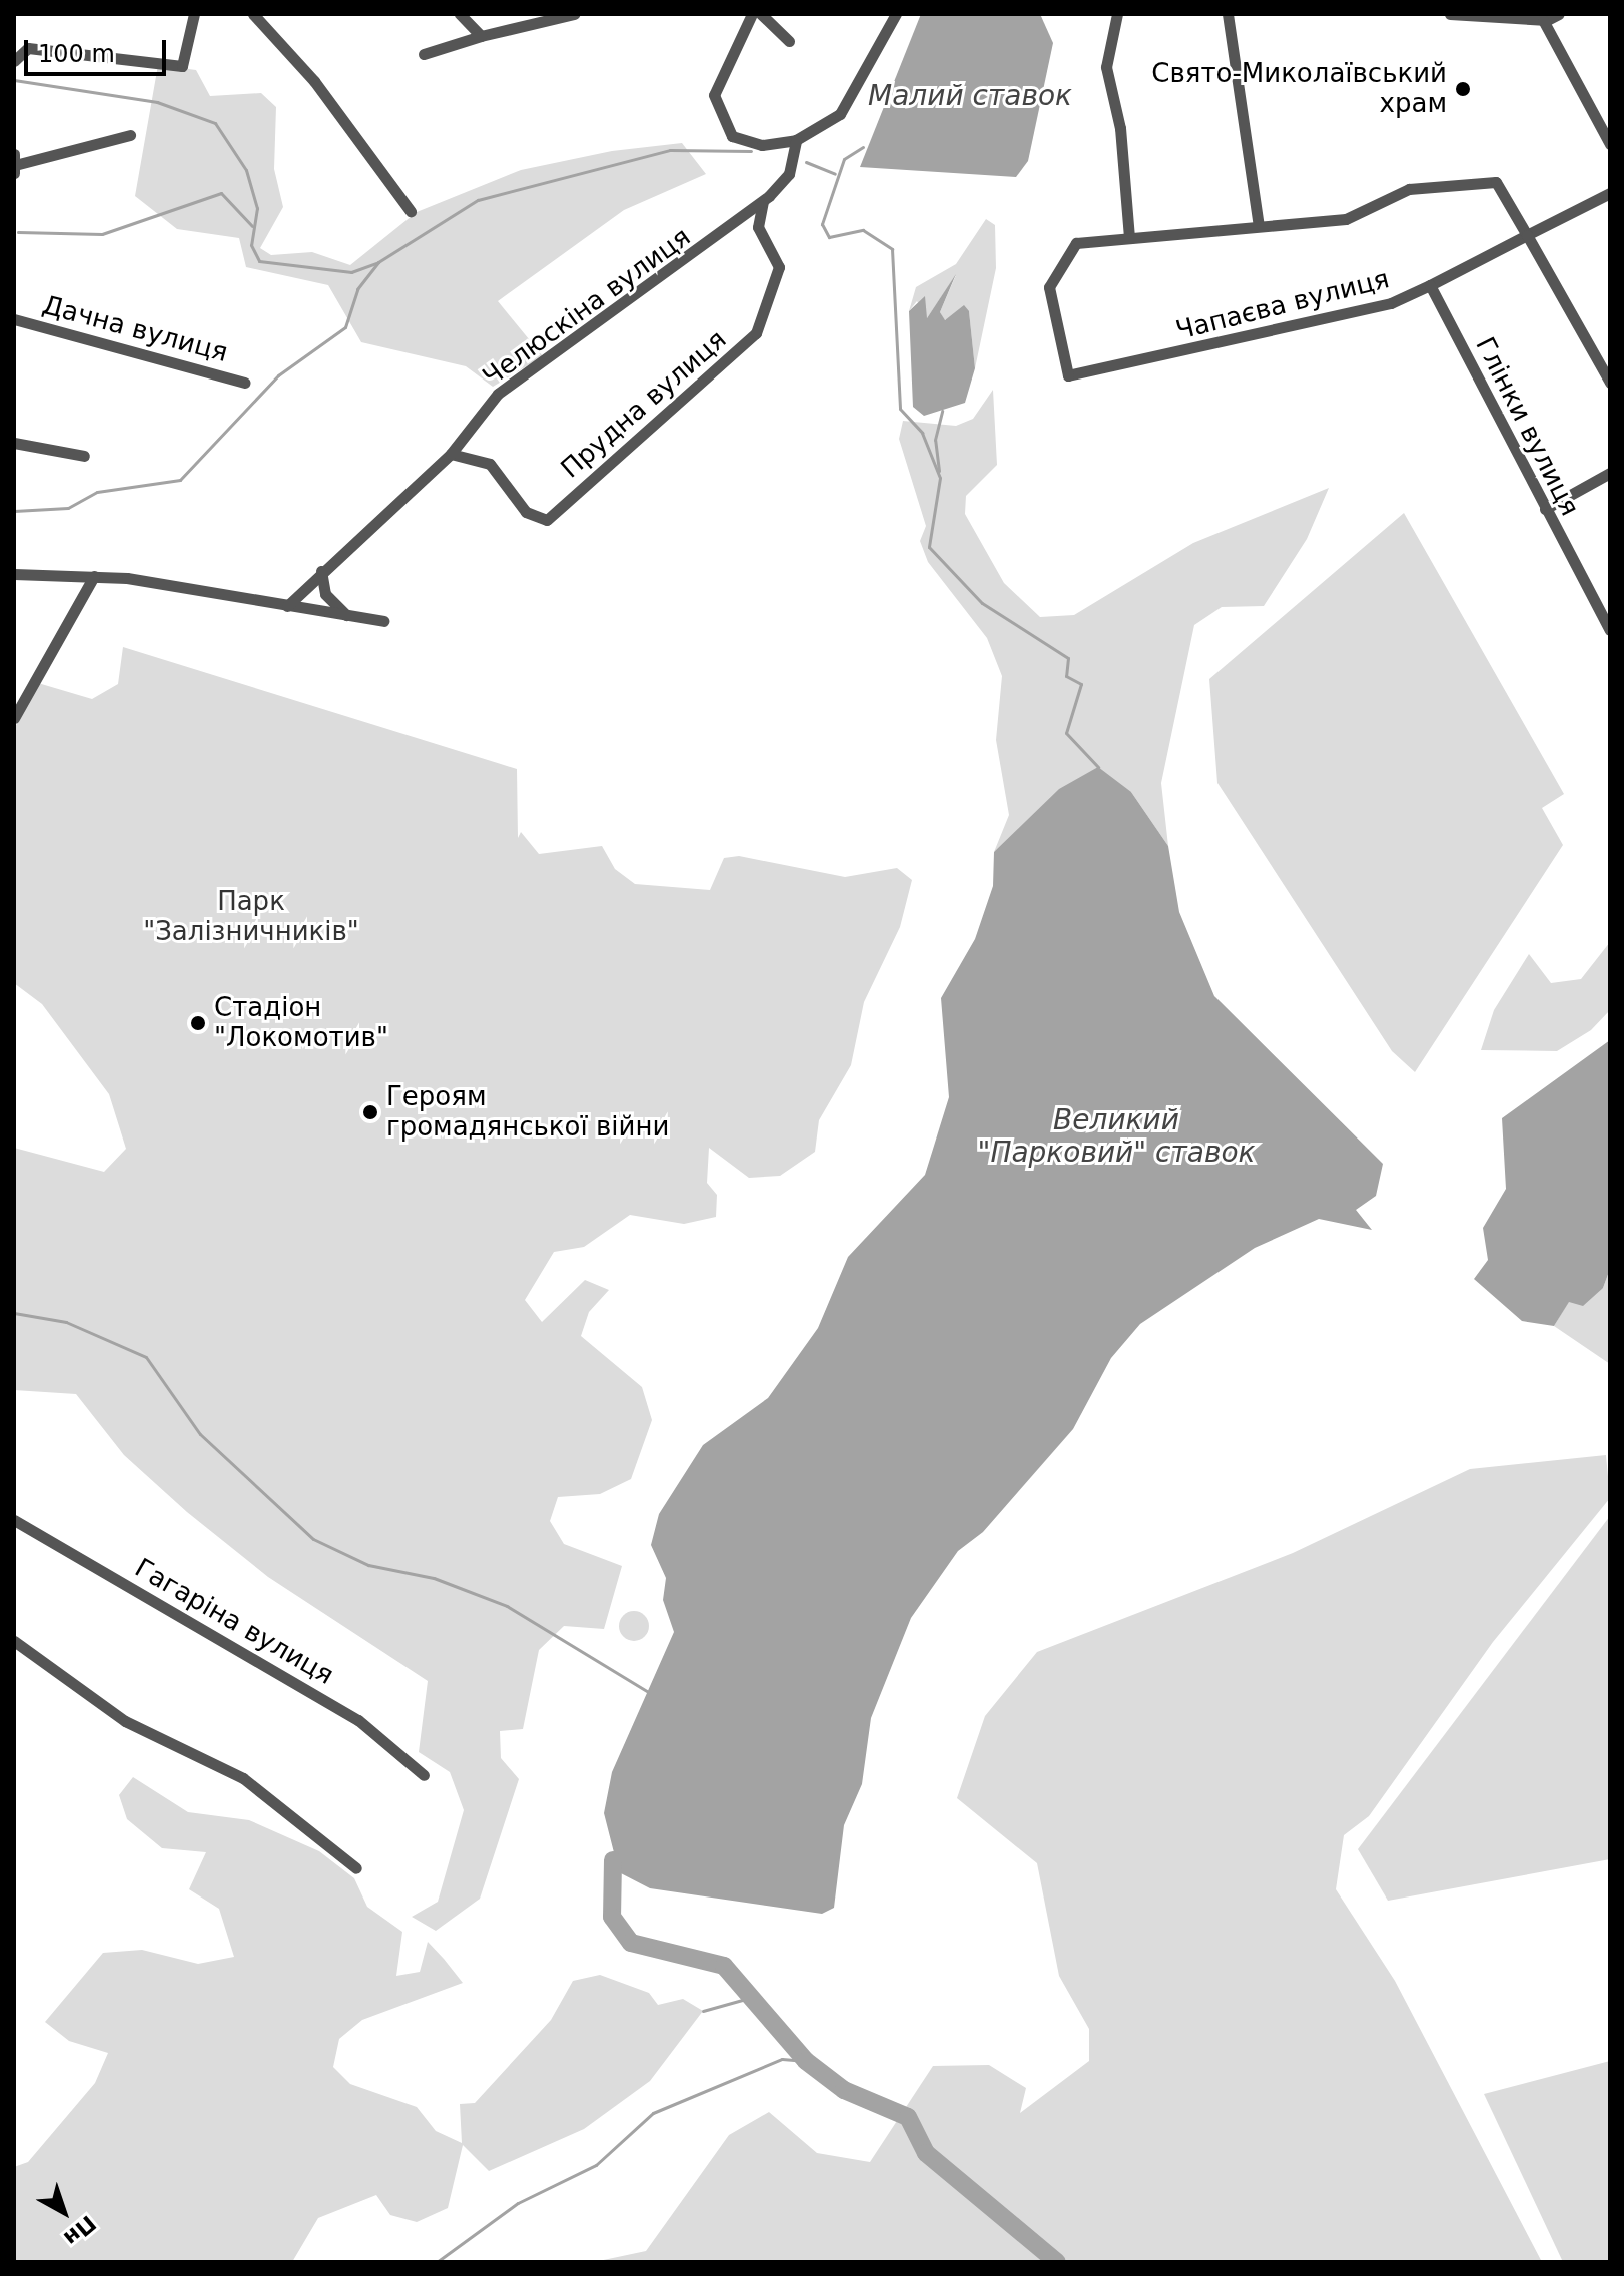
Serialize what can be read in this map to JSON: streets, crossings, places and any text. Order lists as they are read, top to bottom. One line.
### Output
{"streets":{"street":["Чапаєва вулиця","Челюскіна вулиця","Дачна вулиця","Прудна вулиця","Глінки вулиця","Гагаріна вулиця"]},"crossings":[["Чапаєва вулиця","Глінки вулиця"],["Челюскіна вулиця","Прудна вулиця"]],"water":["Малий ставок","Великий \"Парковий\" ставок"],"parks":["Парк \"Залізничників\""],"places":["Свято-Миколаївський храм","Стадіон \"Локомотив\"","Героям громадянської війни"],"scale_bar":"100 m","north":"bottom right"}
